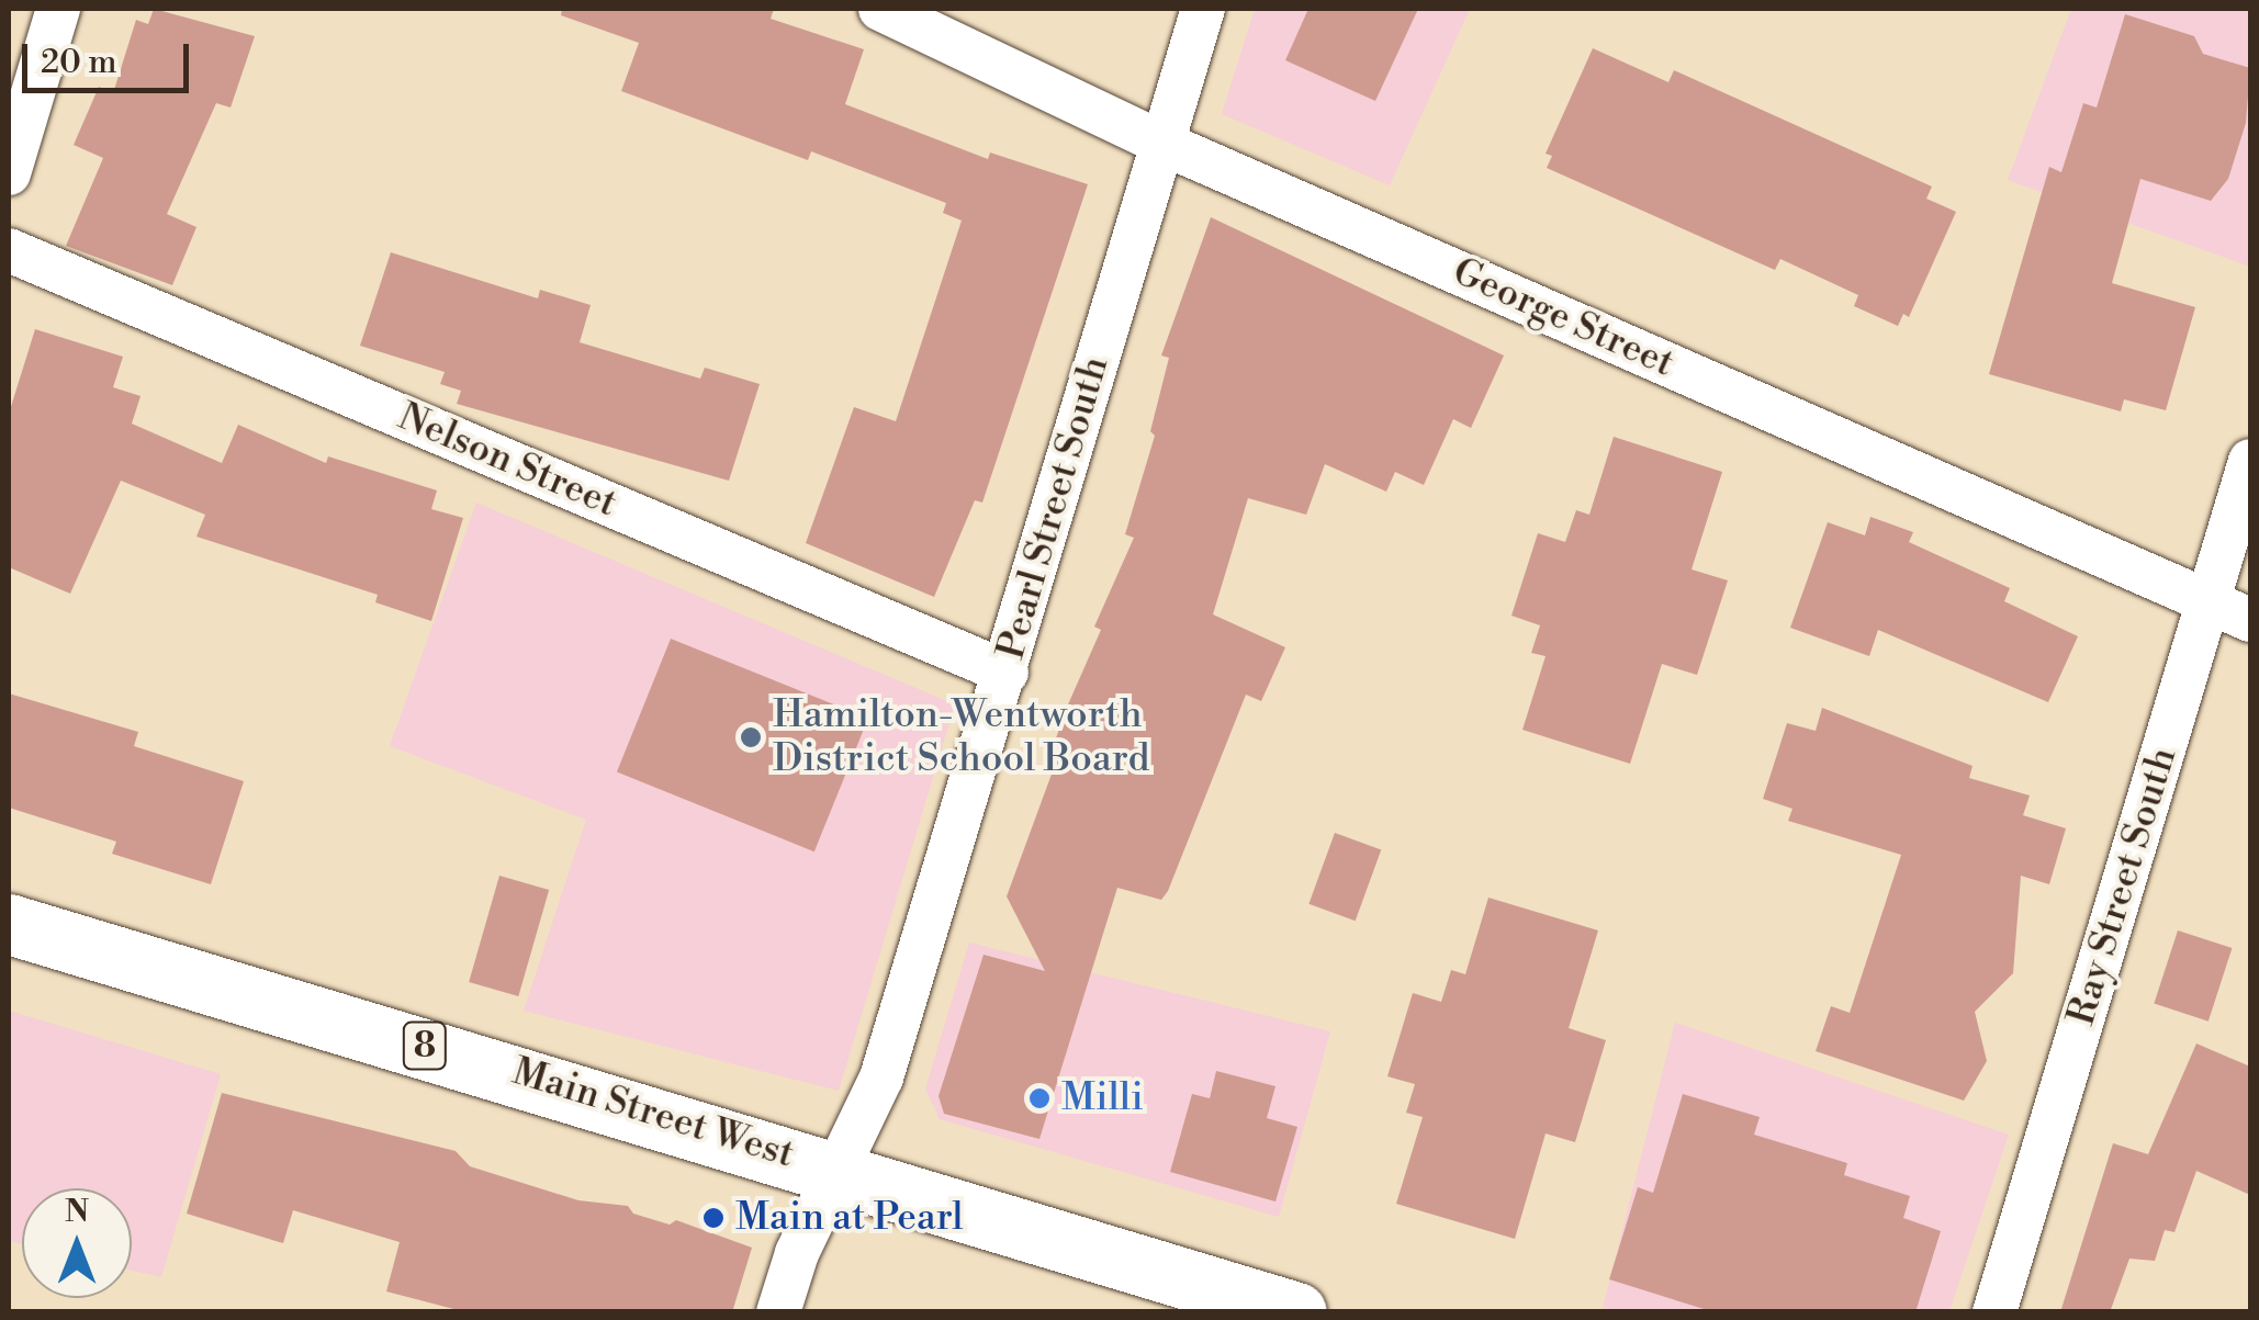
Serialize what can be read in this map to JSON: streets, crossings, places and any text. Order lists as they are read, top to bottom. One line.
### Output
{"streets":{"main road":["8","Main Street West"],"street":["George Street","Nelson Street","Pearl Street South","Ray Street South"]},"crossings":[["George Street","Pearl Street South"],["George Street","Ray Street South"],["Nelson Street","Pearl Street South"],["Pearl Street South","Main Street West"]],"places":["Hamilton-Wentworth District School Board","Milli","Main at Pearl"],"scale_bar":"20 m","north":"top"}
